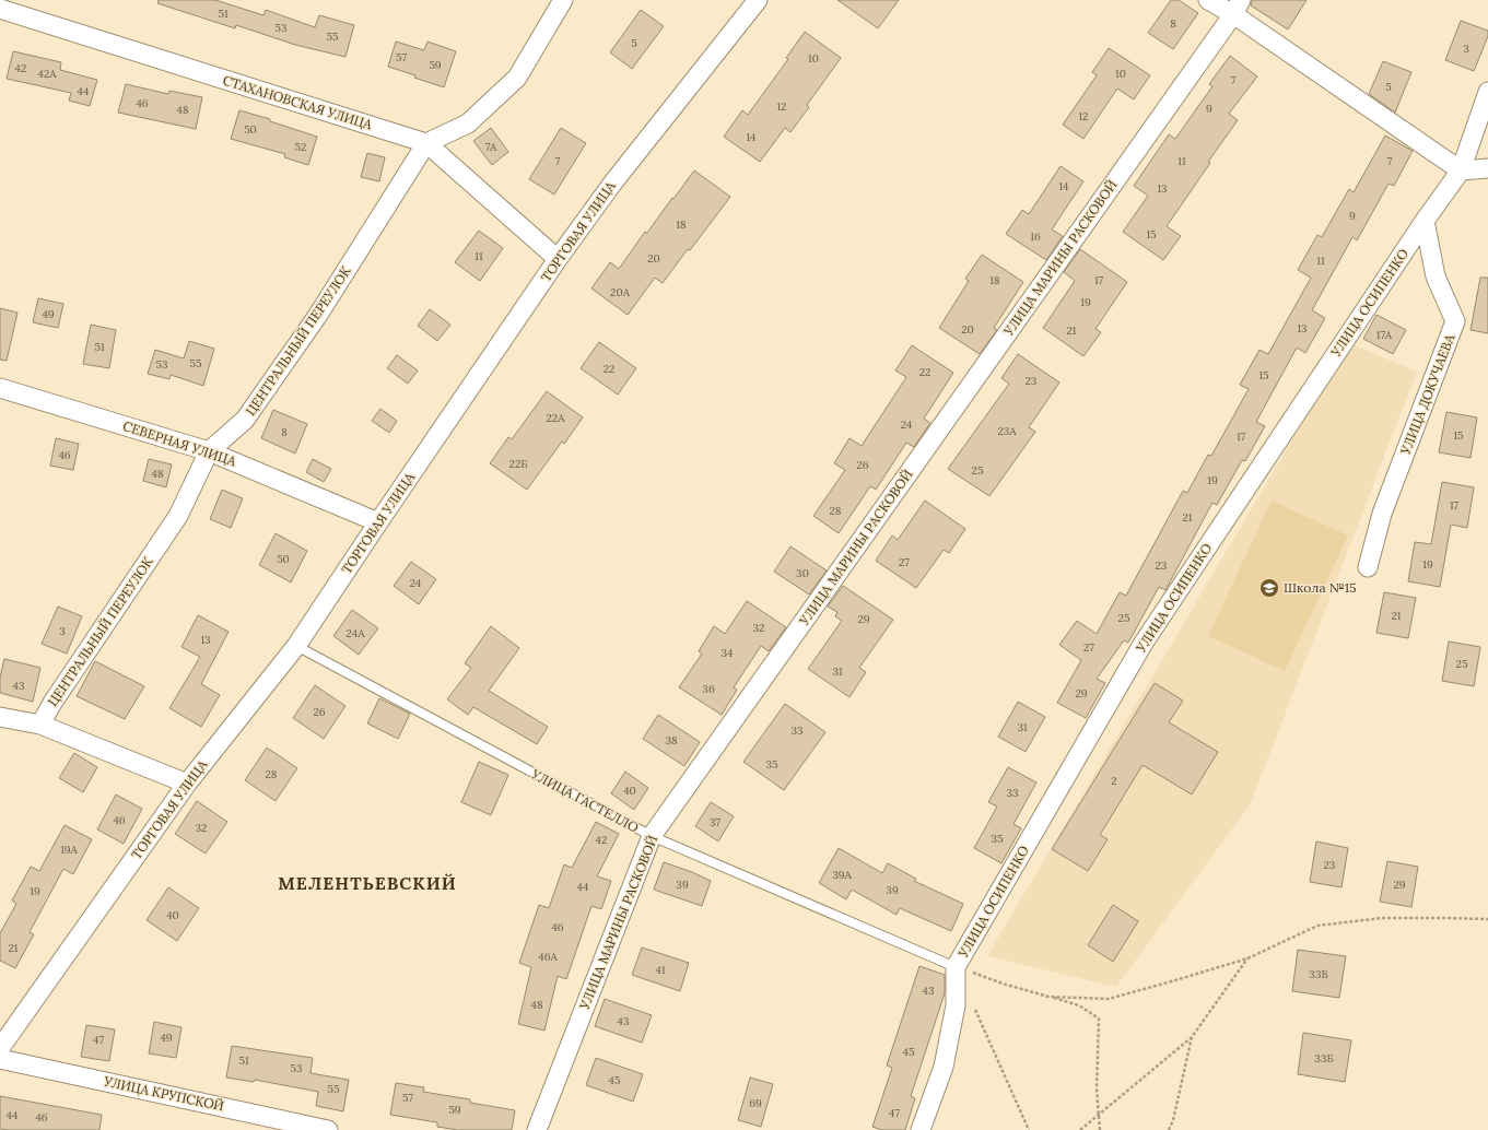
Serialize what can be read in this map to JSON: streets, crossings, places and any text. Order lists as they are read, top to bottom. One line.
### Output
{"streets":{"street":["СТАХАНОВСКАЯ УЛИЦА","ТОРГОВАЯ УЛИЦА","УЛИЦА МАРИНЫ РАСКОВОЙ","УЛИЦА ОСИПЕНКО","ЦЕНТРАЛЬНЫЙ ПЕРЕУЛОК","УЛИЦА ДОКУЧАЕВА","СЕВЕРНАЯ УЛИЦА","УЛИЦА КРУПСКОЙ"],"lane":["УЛИЦА ГАСТЕЛЛО"]},"crossings":[["СТАХАНОВСКАЯ УЛИЦА","ТОРГОВАЯ УЛИЦА"],["СТАХАНОВСКАЯ УЛИЦА","ЦЕНТРАЛЬНЫЙ ПЕРЕУЛОК"],["ТОРГОВАЯ УЛИЦА","СЕВЕРНАЯ УЛИЦА"],["ТОРГОВАЯ УЛИЦА","УЛИЦА ГАСТЕЛЛО"],["УЛИЦА МАРИНЫ РАСКОВОЙ","УЛИЦА ГАСТЕЛЛО"],["УЛИЦА ОСИПЕНКО","УЛИЦА ДОКУЧАЕВА"],["УЛИЦА ОСИПЕНКО","УЛИЦА ГАСТЕЛЛО"],["ЦЕНТРАЛЬНЫЙ ПЕРЕУЛОК","СЕВЕРНАЯ УЛИЦА"]],"districts":["МЕЛЕНТЬЕВСКИЙ"],"places":{"school or university":["Школа №15"]},"house_numbers":["51","8","53","55","5","3","57","10","59","42","42А","10","7","5","44","46","12","9","48","12","50","14","52","7А","7","11","7","14","13","9","18","15","16","11","20","11","18","17","20А","19","49","13","20","21","17А","51","55","53","22","22","15","23","22А","24","23А","8","15","17","46","22Б","26","25","48","19","17","28","21","50","27","19","23","30","24","21","25","29","32","3","24А","13","27","34","25","31","43","36","29","26","31","33","38","35","28","2","40","33","46","37","32","35","42","19А","23","39А","39","29","44","39","19","40","46","21","46А","41","33В","43","48","43","49","47","45","33Б","51","53","45","55","57","69","59","47","44","46"]}
